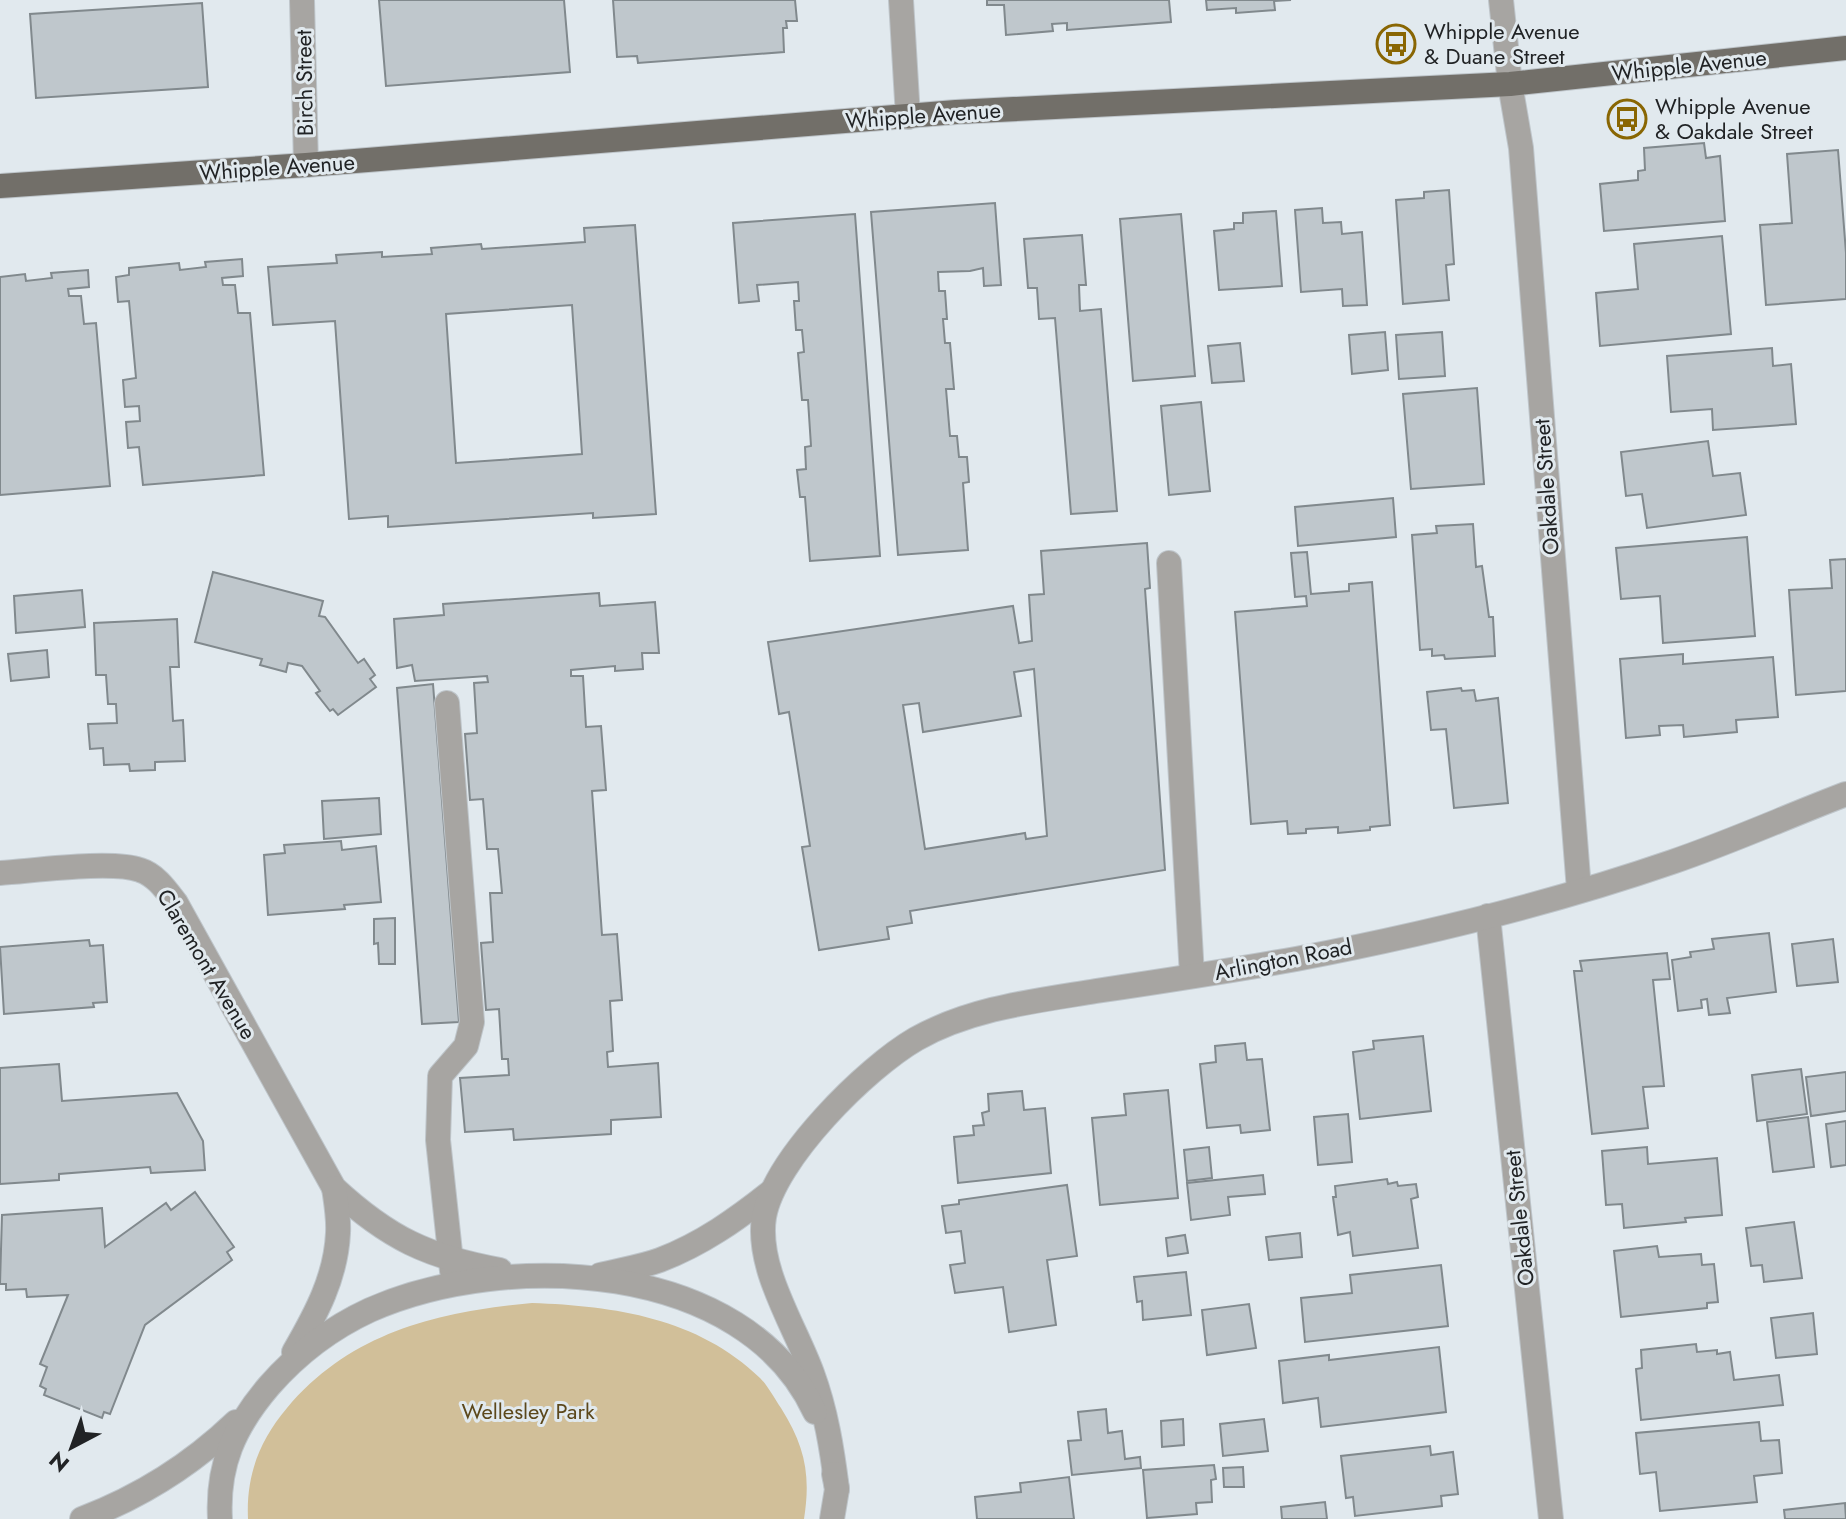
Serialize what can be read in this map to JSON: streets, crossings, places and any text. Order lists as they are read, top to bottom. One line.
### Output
{"streets":{"main road":["Whipple Avenue"],"street":["Birch Street","Oakdale Street","Arlington Road","Claremont Avenue"]},"crossings":[["Whipple Avenue","Birch Street"],["Whipple Avenue","Oakdale Street"],["Oakdale Street","Arlington Road"]],"parks":["Wellesley Park"],"places":{"bus stop":["Whipple Avenue & Duane Street","Whipple Avenue & Oakdale Street"]},"north":"bottom left"}
